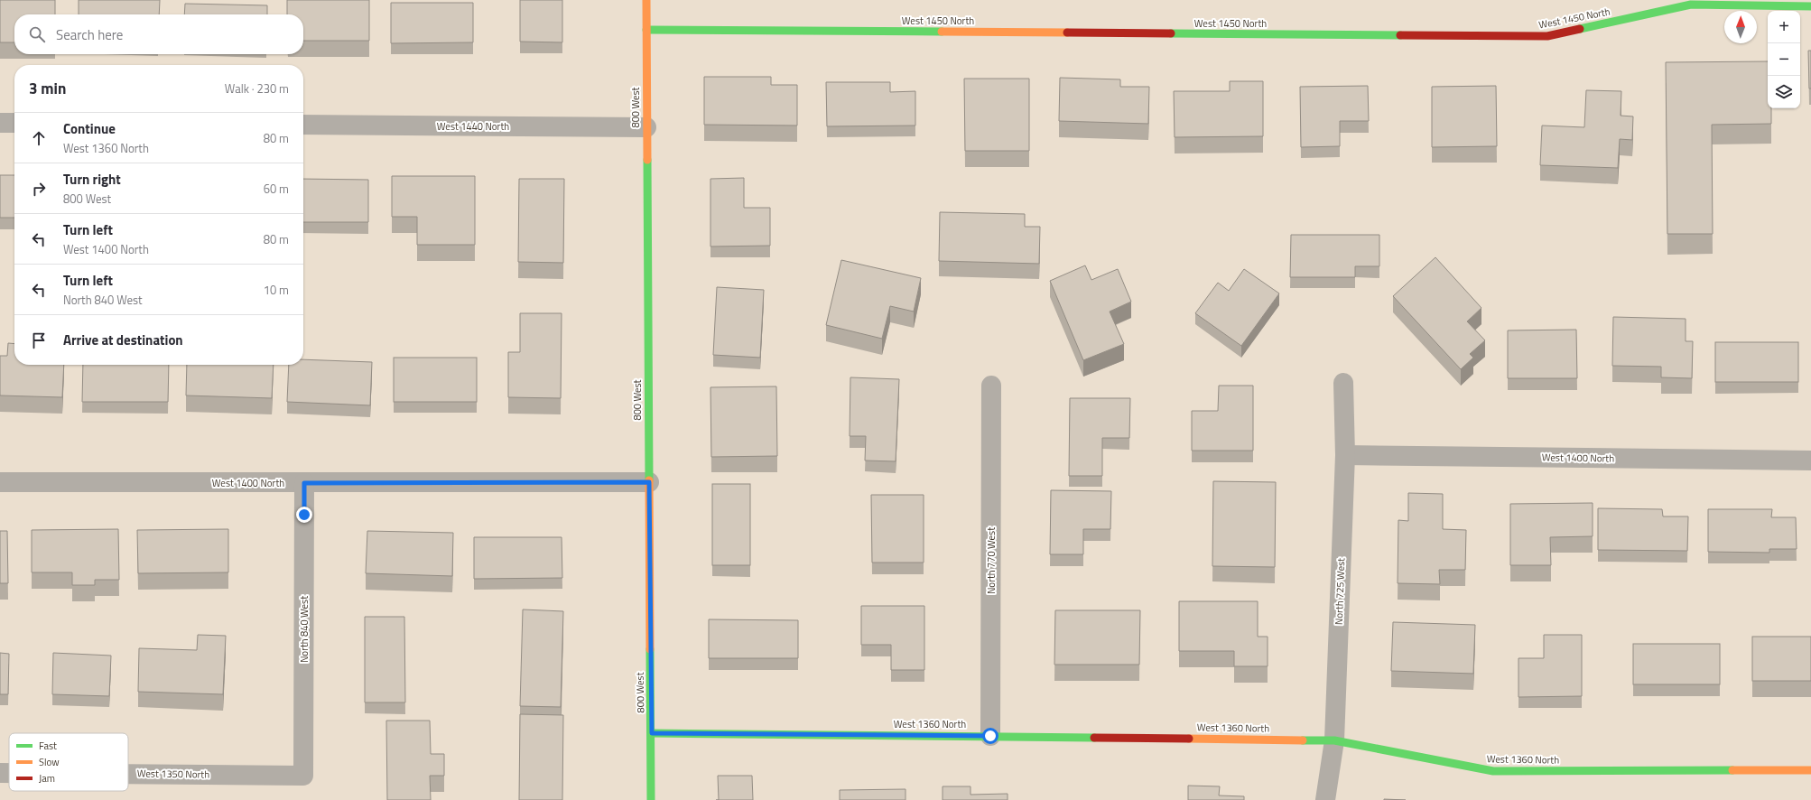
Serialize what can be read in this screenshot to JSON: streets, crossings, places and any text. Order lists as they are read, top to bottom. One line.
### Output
{"streets":{"street":["West 1450 North","800 West","West 1440 North","West 1400 North","North 770 West","North 725 West","North 840 West","West 1360 North","West 1350 North"]},"crossings":[["West 1450 North","800 West"],["800 West","West 1440 North"],["800 West","West 1400 North"],["800 West","West 1360 North"],["West 1400 North","North 725 West"],["West 1400 North","North 840 West"],["North 770 West","West 1360 North"],["North 725 West","West 1360 North"],["North 840 West","West 1350 North"]],"legend":["Fast","Slow","Jam"],"north":"top","page":{"map_buttons":["+","−"],"search":"Search here","heading":["3 min","Walk · 230 m"],"list":[["Continue","West 1360 North","80 m"],["Turn right","800 West","60 m"],["Turn left","West 1400 North","80 m"],["Turn left","North 840 West","10 m"],"Arrive at destination"]}}
